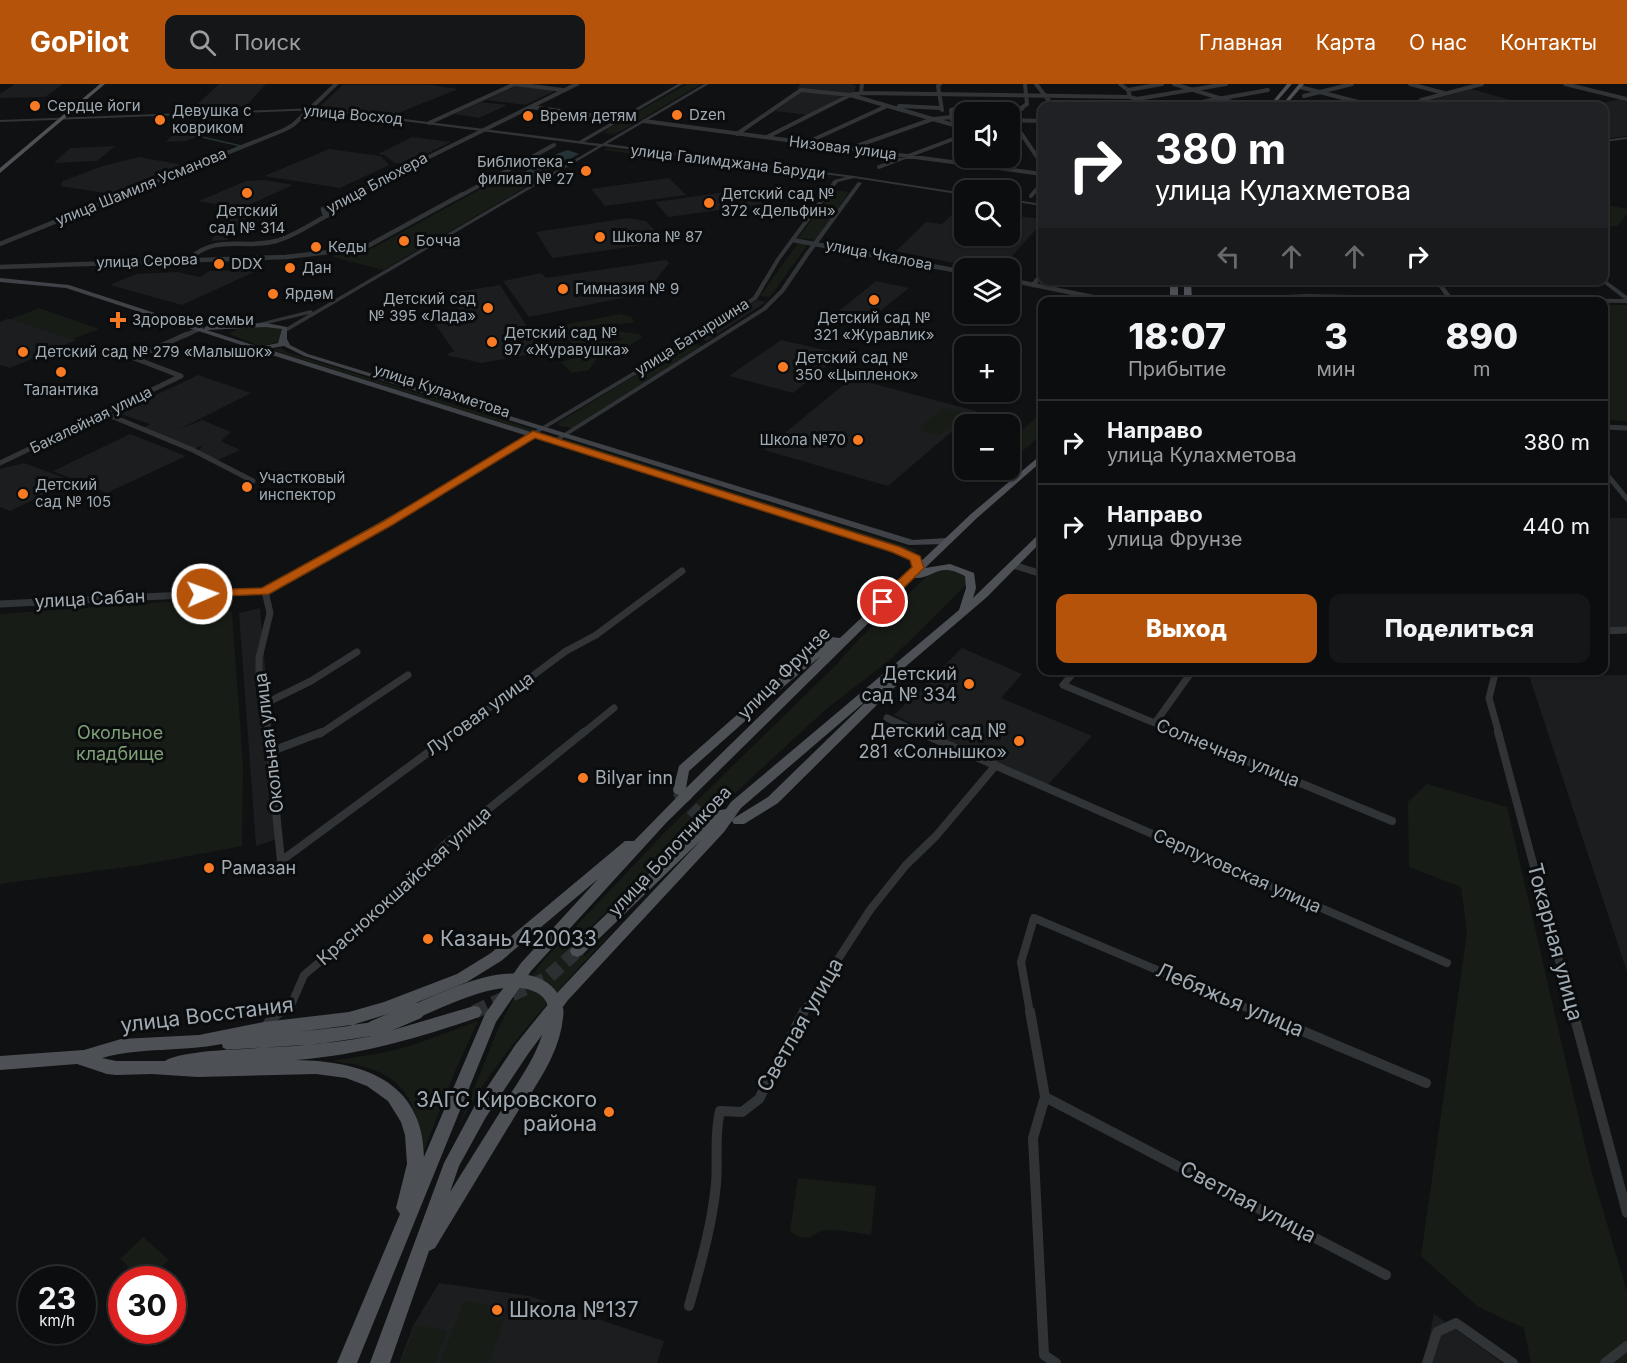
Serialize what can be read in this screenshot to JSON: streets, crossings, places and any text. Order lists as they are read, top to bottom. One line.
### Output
{"streets":{"main road":["улица Кулахметова","улица Фрунзе","улица Болотникова","улица Восстания"],"street":["улица Восход","Низовая улица","улица Галимджана Баруди","улица Блюхера","улица Шамиля Усманова","улица Чкалова","улица Серова","улица Батыршина","Бакалейная улица","улица Сабан","Луговая улица","Окольная улица","Солнечная улица","Серпуховская улица","Краснококшайская улица","Токарная улица","Лебяжья улица","Светлая улица"]},"crossings":[["улица Восход","улица Галимджана Баруди"],["улица Восход","улица Блюхера"],["улица Восход","улица Шамиля Усманова"],["улица Галимджана Баруди","улица Батыршина"],["улица Блюхера","улица Серова"],["улица Чкалова","улица Батыршина"],["улица Батыршина","улица Кулахметова"],["улица Батыршина","улица Сабан"],["улица Кулахметова","Бакалейная улица"],["улица Кулахметова","улица Сабан"],["улица Кулахметова","улица Фрунзе"],["улица Сабан","Окольная улица"],["улица Фрунзе","улица Восстания"],["Луговая улица","Окольная улица"],["Серпуховская улица","Светлая улица"],["Краснококшайская улица","улица Восстания"],["Лебяжья улица","Светлая улица"]],"parks":["Окольное кладбище"],"places":{"other":["Сердце йоги","Dzen","Время детям","Девушка с ковриком","Библиотека - филиал № 27","Детский сад № 314","Детский сад № 372 «Дельфин»","Школа № 87","Бочча","Кеды","DDX","Дан","Гимназия № 9","Ярдәм","Детский сад № 321 «Журавлик»","Детский сад № 395 «Лада»","Детский сад № 97 «Журавушка»","Детский сад № 279 «Малышок»","Детский сад № 350 «Цыпленок»","Талантика","Школа №70","Участковый инспектор","Детский сад № 105","Детский сад № 334","Детский сад № 281 «Солнышко»","Bilyar inn","Рамазан","Казань 420033","ЗАГС Кировского района","Школа №137"],"health":["Здоровье семьи"]},"page":{"header":"GoPilot","search":"Поиск","nav":["Главная","Карта","О нас","Контакты"],"map_buttons":["+","−"],"turn":["380 m","улица Кулахметова"],"eta":["18:07","Прибытие","3","мин","890","m"],"list":[{"name":"Направо","note":"улица Кулахметова","value":"380 m"},{"name":"Направо","note":"улица Фрунзе","value":"440 m"}],"buttons":["Выход","Поделиться"],"speed":"23 km/h","limit":"30"}}
